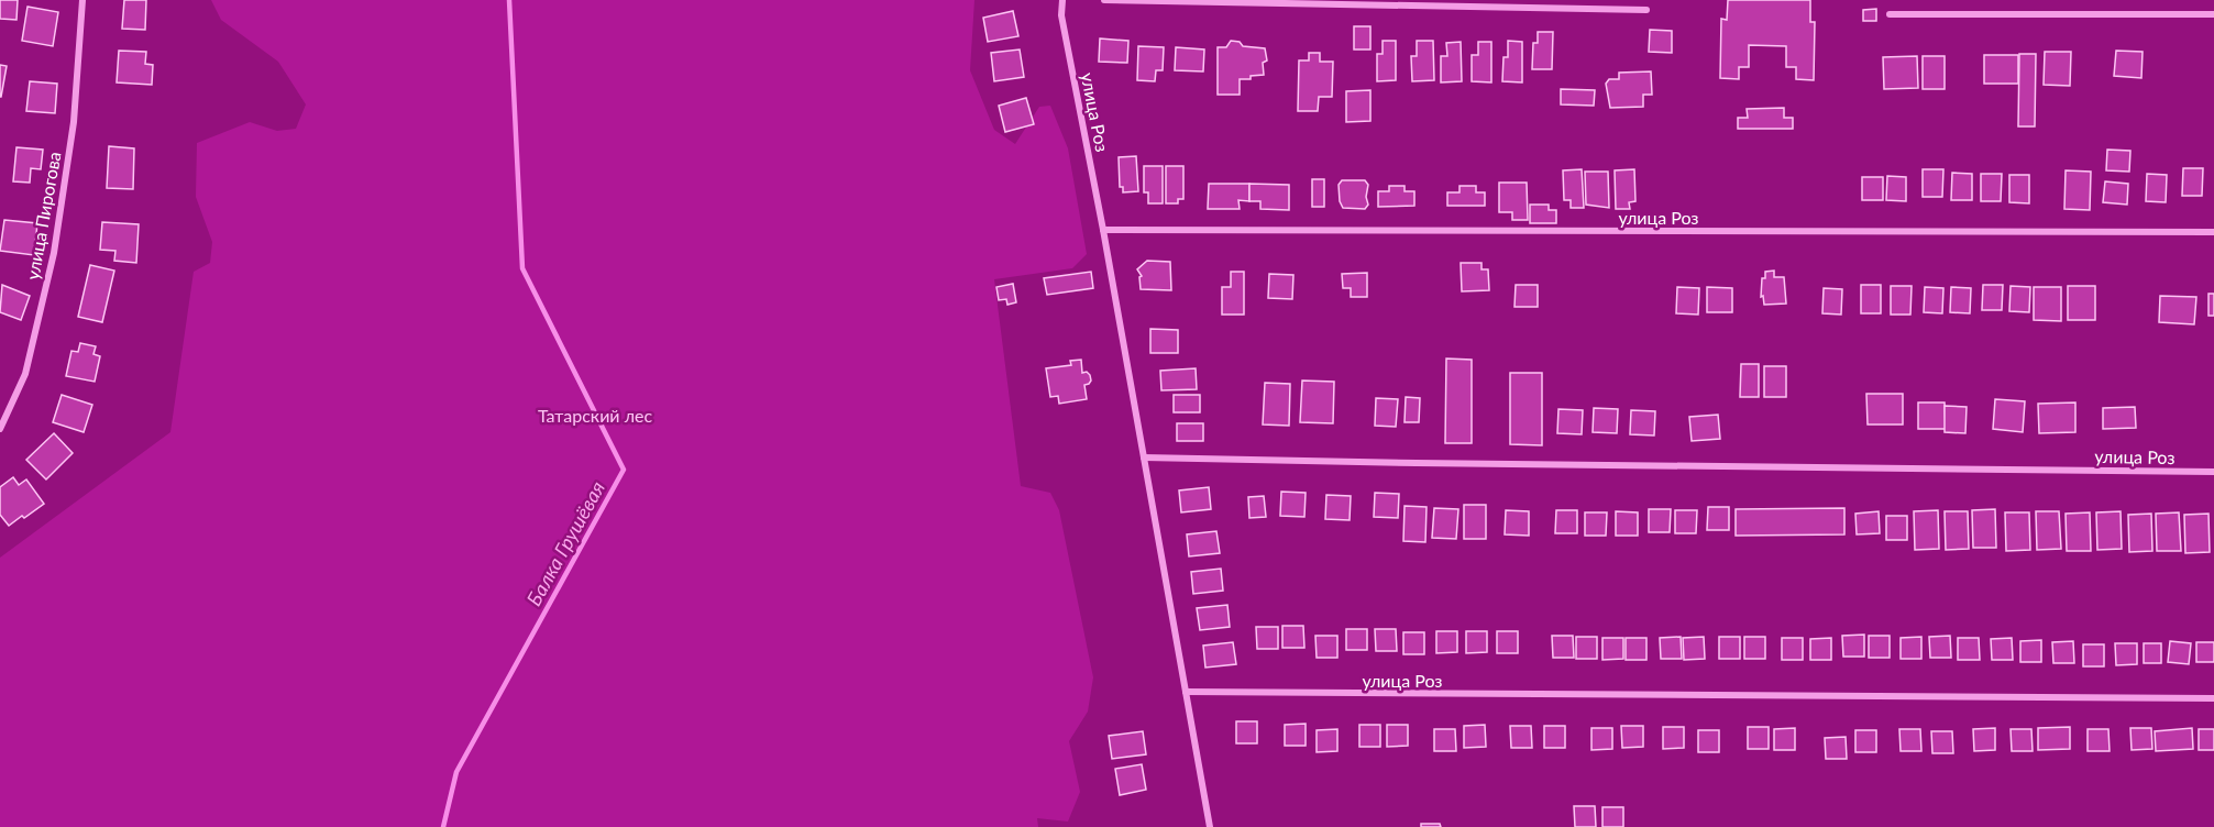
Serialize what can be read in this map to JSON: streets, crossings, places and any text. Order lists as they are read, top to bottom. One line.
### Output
{"streets":{"street":["улица Роз","улица Пирогова"]},"water":["Балка Грушёвая"],"parks":["Татарский лес"]}
